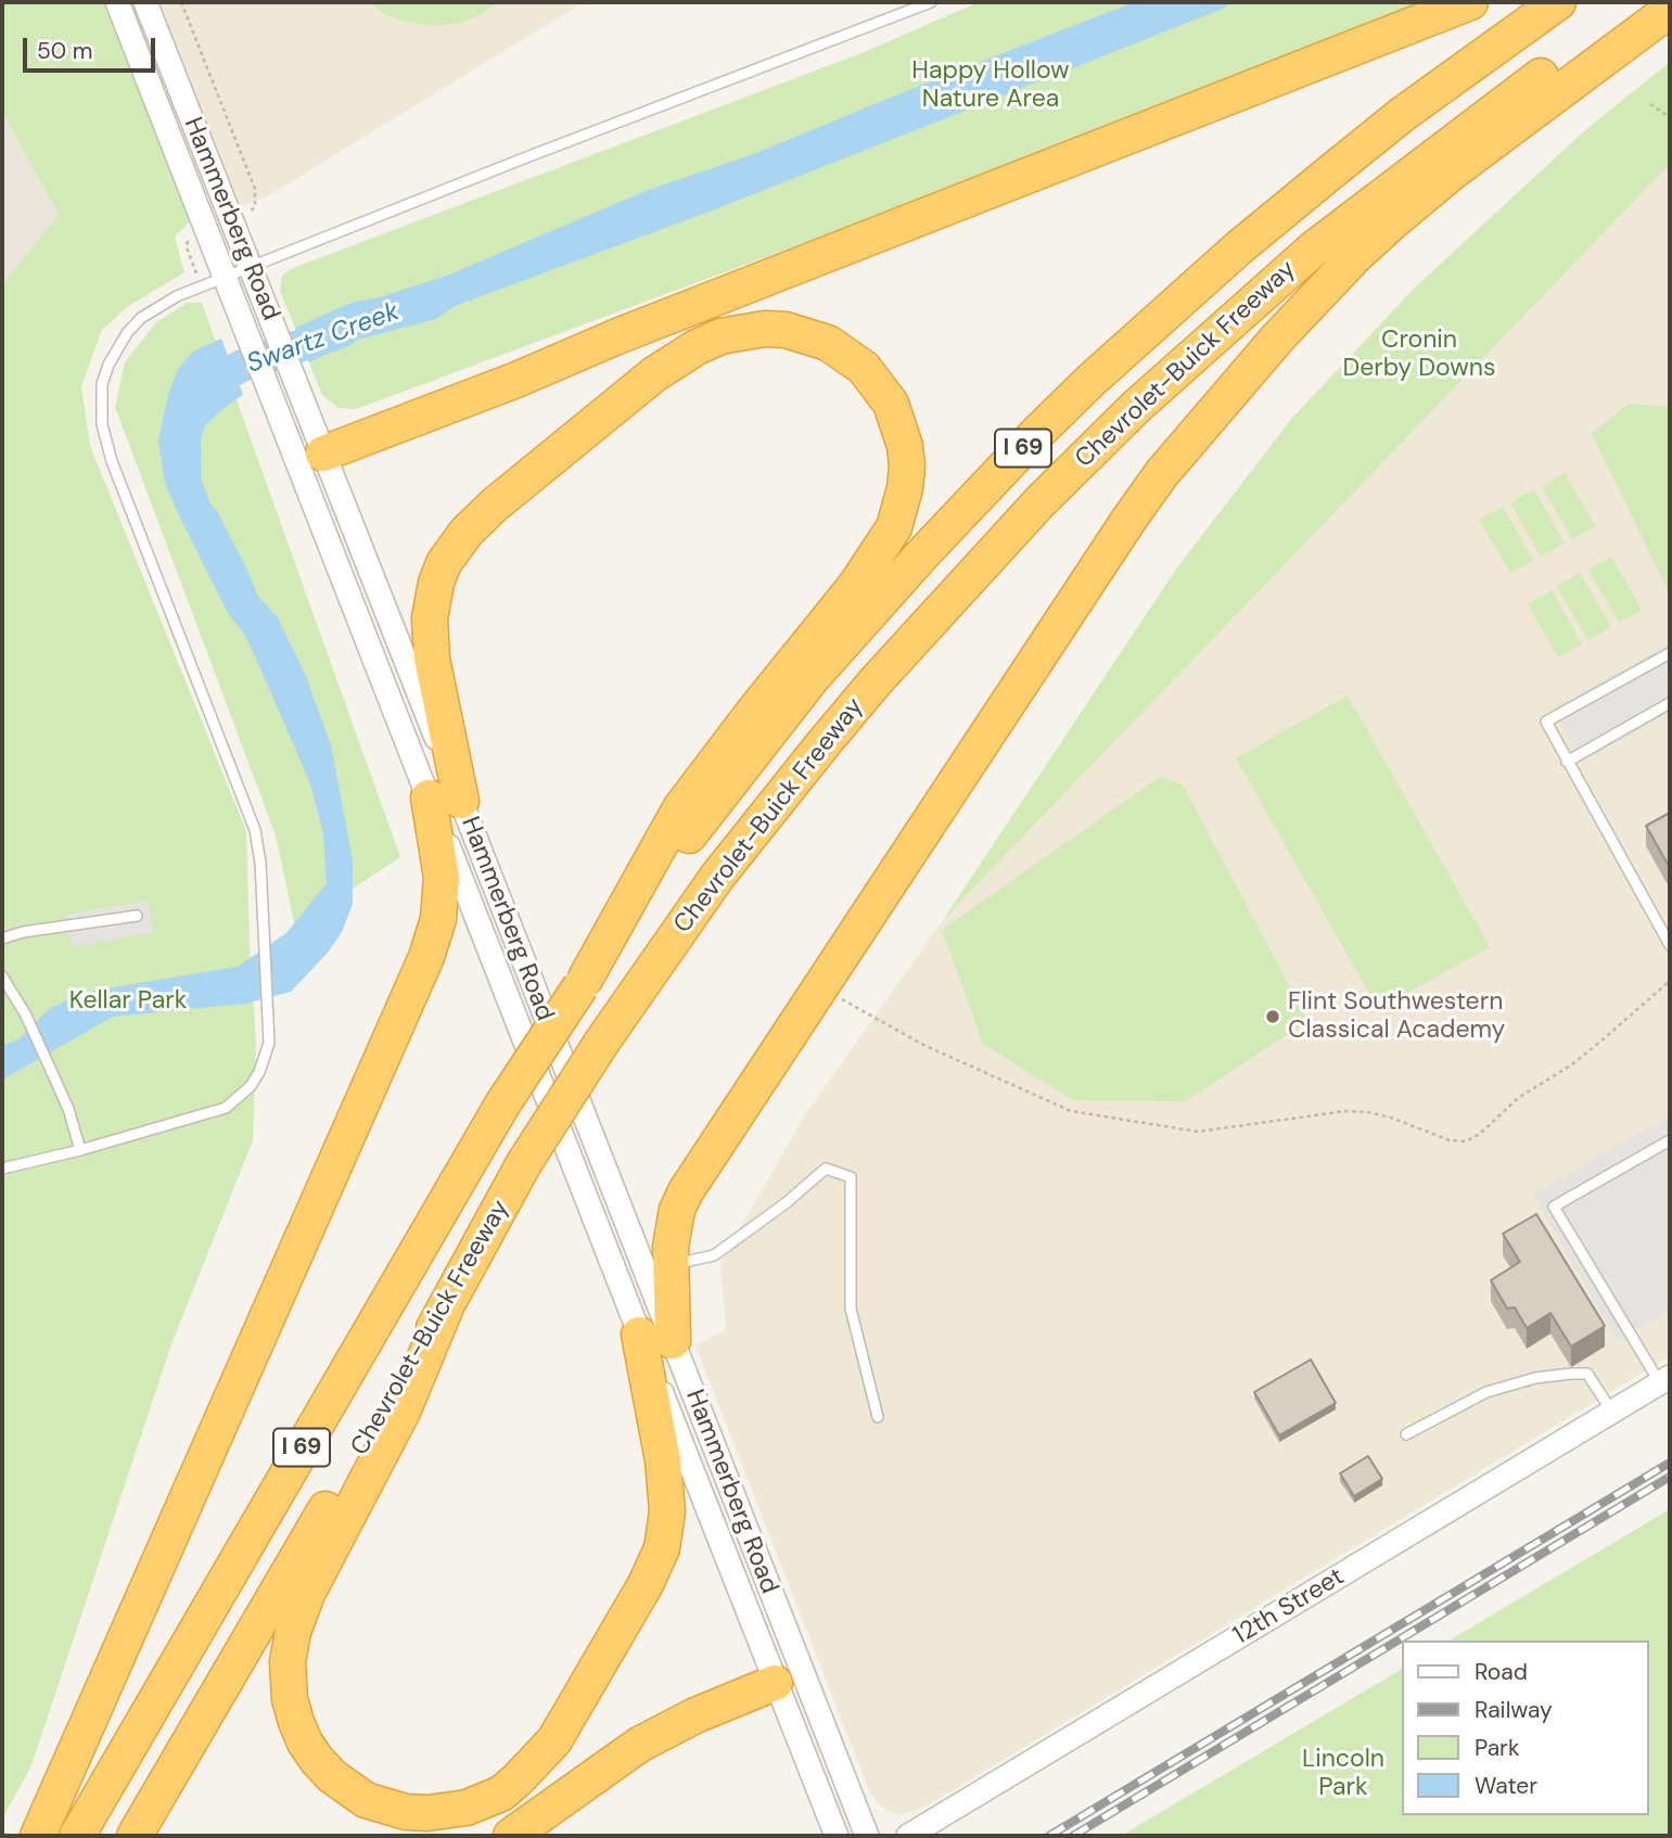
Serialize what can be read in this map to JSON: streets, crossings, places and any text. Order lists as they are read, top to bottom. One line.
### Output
{"streets":{"highway":["Chevrolet-Buick Freeway","I 69"],"street":["Hammerberg Road","12th Street"]},"water":["Swartz Creek"],"parks":["Happy Hollow Nature Area","Cronin Derby Downs","Kellar Park","Lincoln Park"],"places":["Flint Southwestern Classical Academy"],"legend":["Road","Railway","Park","Water"],"scale_bar":"50 m"}
